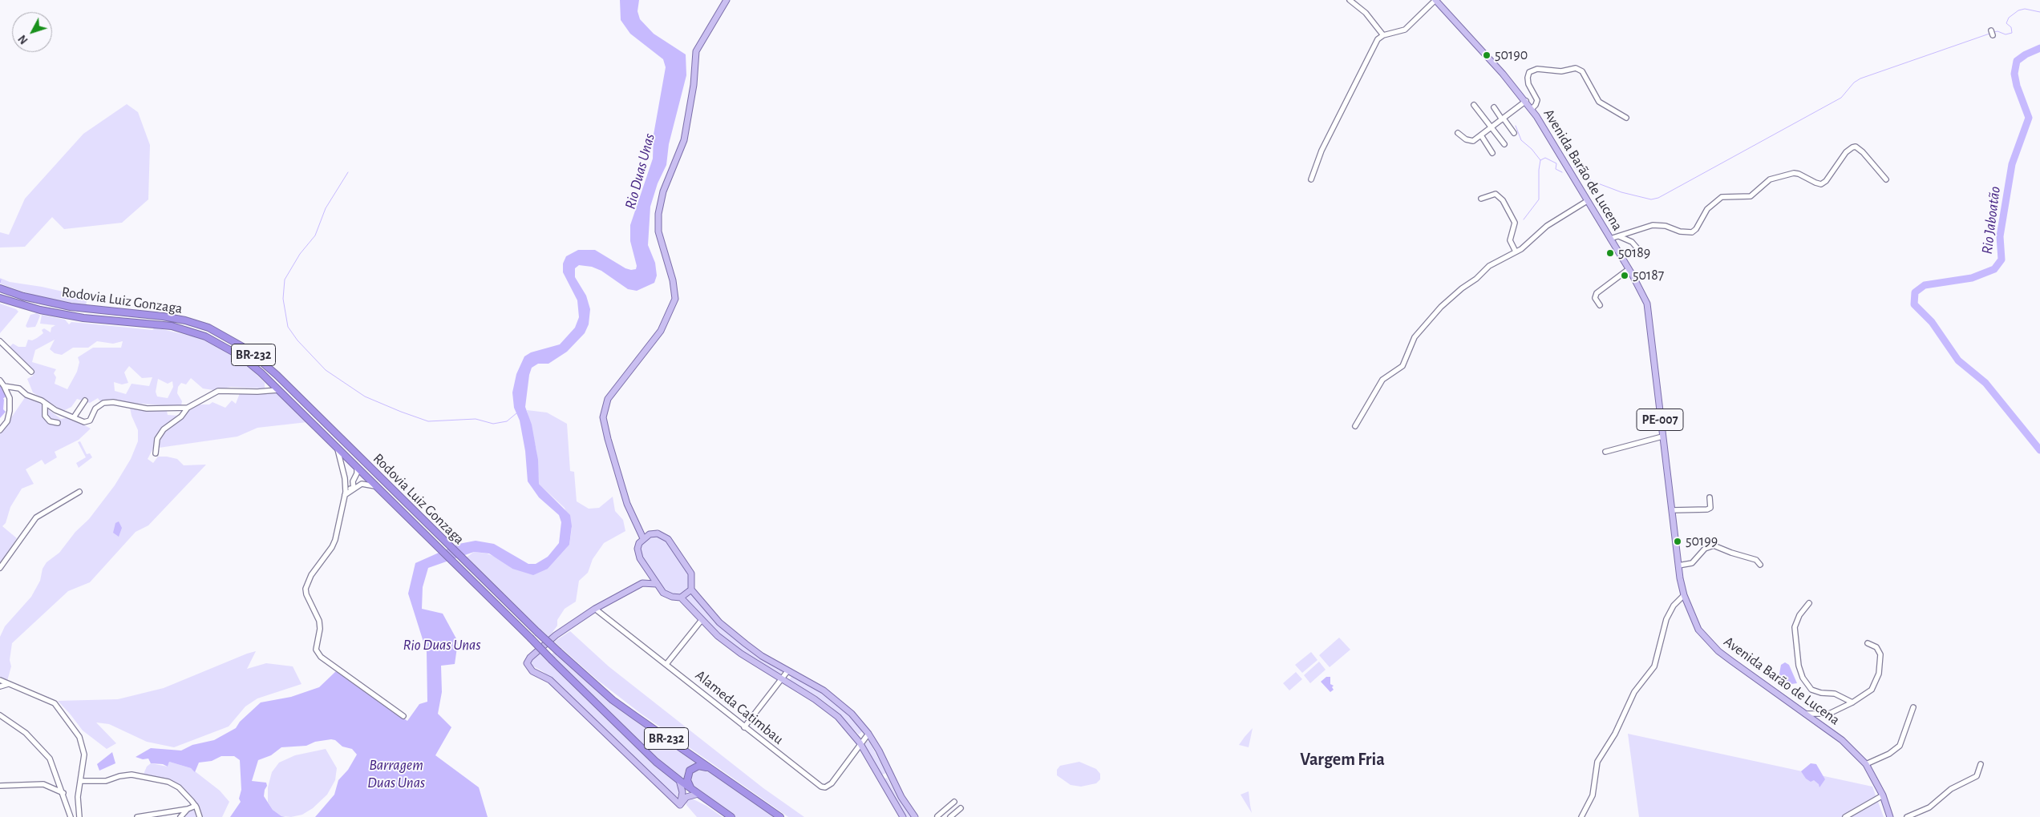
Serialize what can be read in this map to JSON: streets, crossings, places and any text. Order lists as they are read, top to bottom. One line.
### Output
{"streets":{"highway":["Rodovia Luiz Gonzaga","BR-232"],"main road":["Avenida Barão de Lucena","PE-007"],"street":["Alameda Catimbau"]},"districts":["Vargem Fria"],"water":["Rio Duas Unas","Rio Jaboatão","Barragem Duas Unas"],"places":["50190","50189","50187","50199"],"north":"bottom left"}
